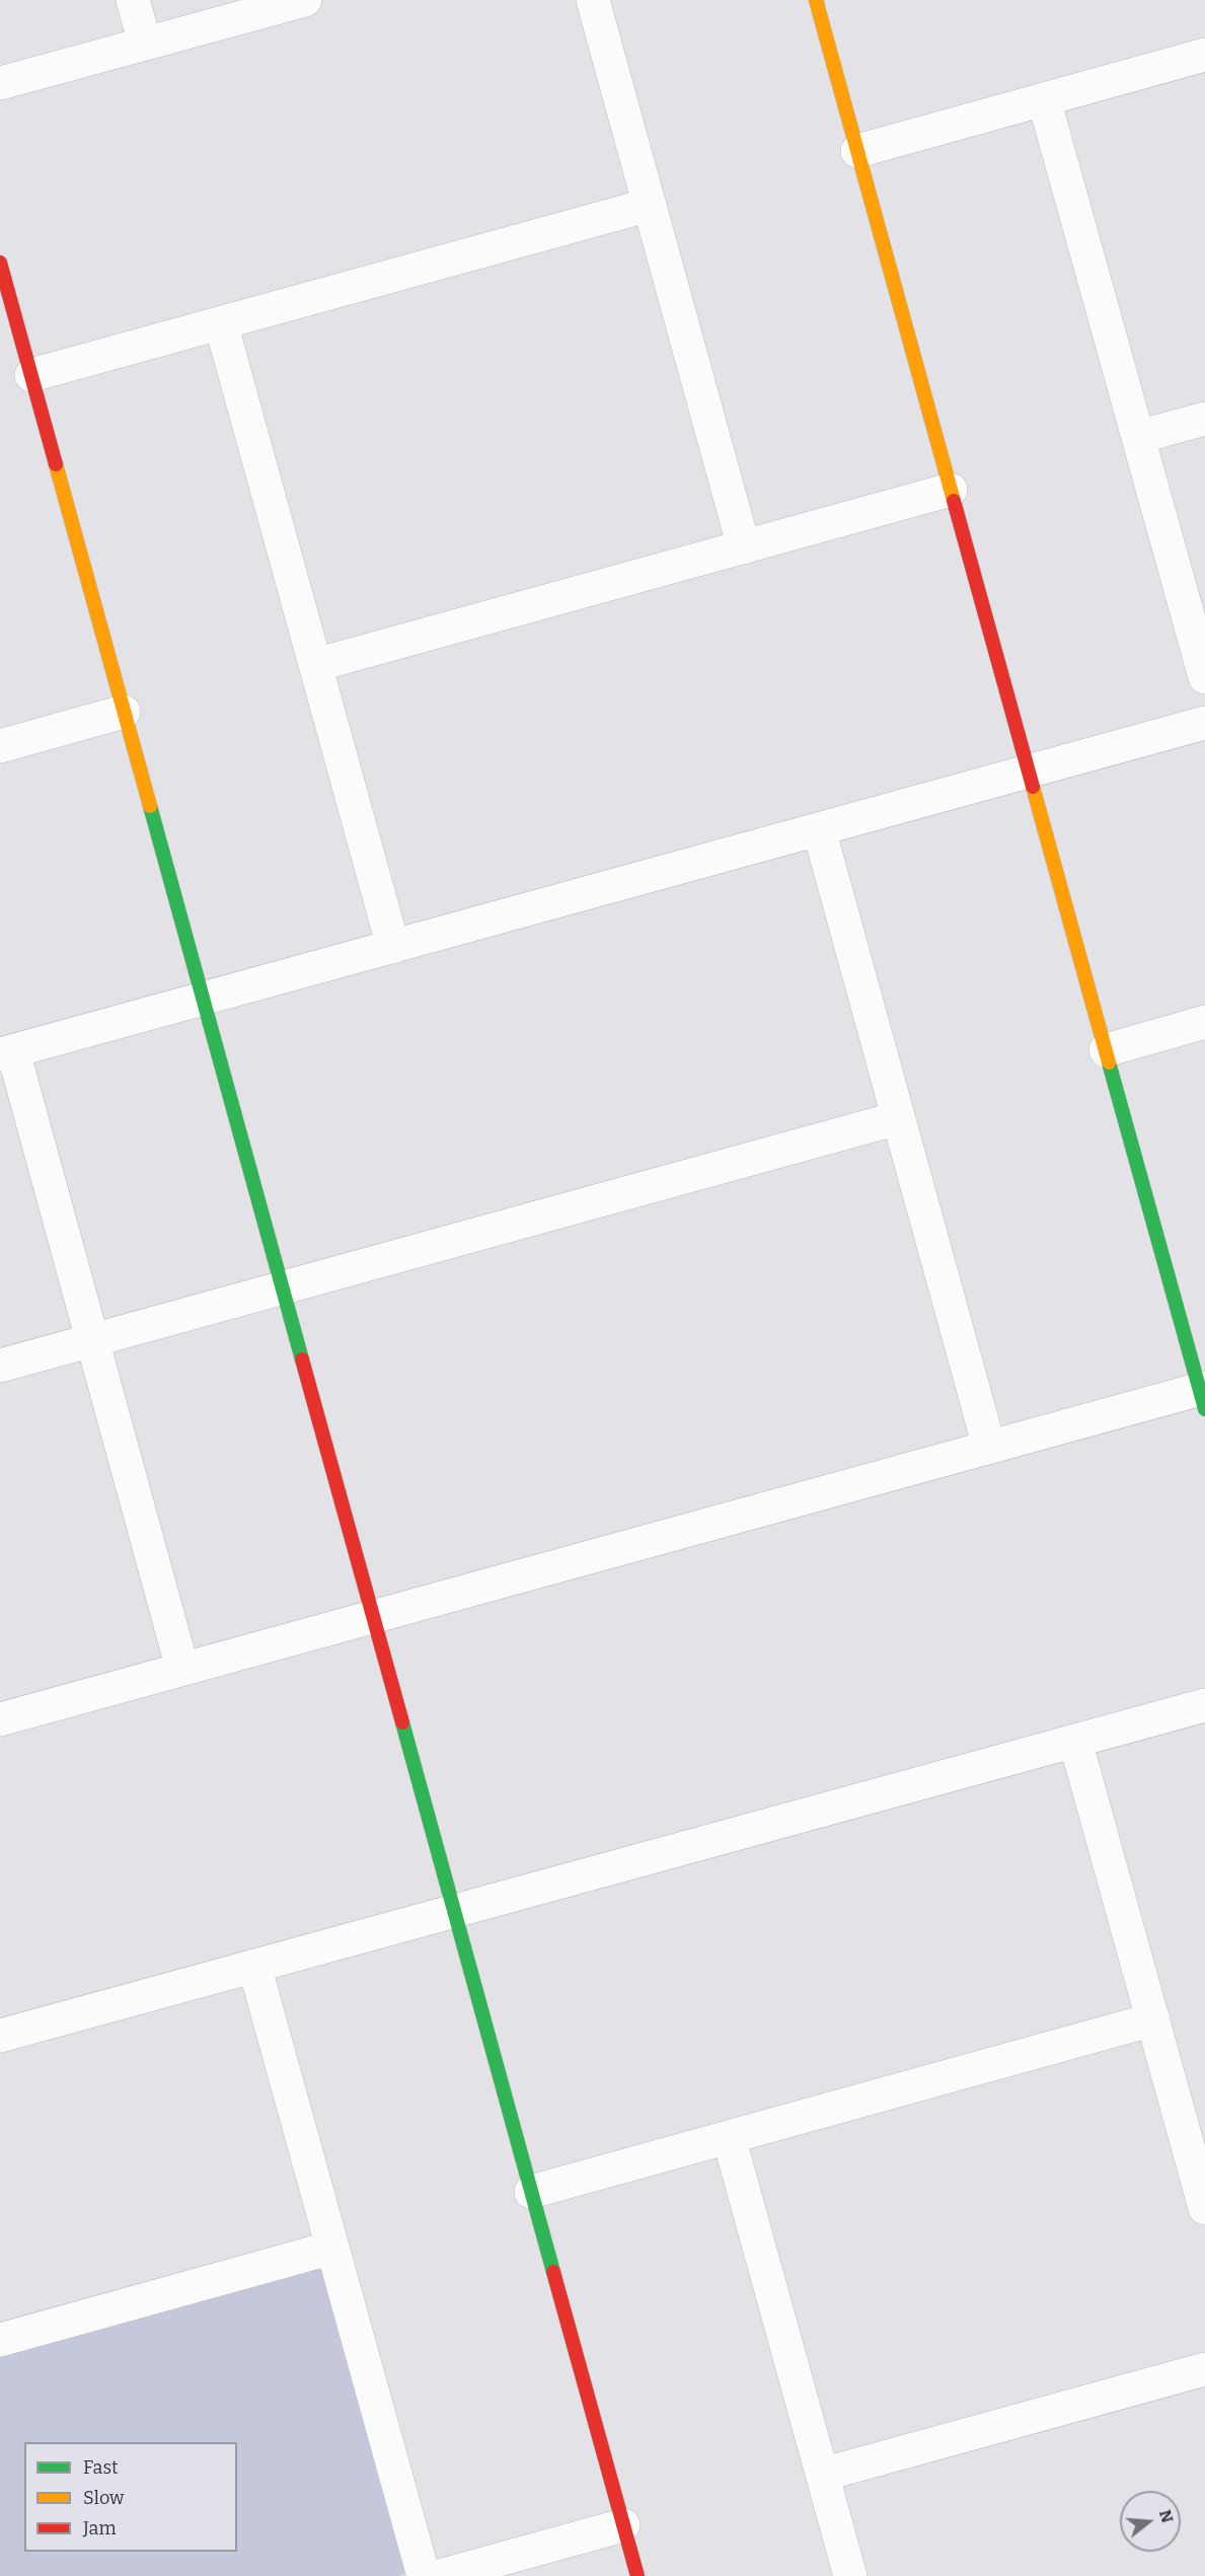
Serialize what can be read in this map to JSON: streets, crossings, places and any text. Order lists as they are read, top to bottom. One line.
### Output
{"legend":["Fast","Slow","Jam"],"north":"right"}
